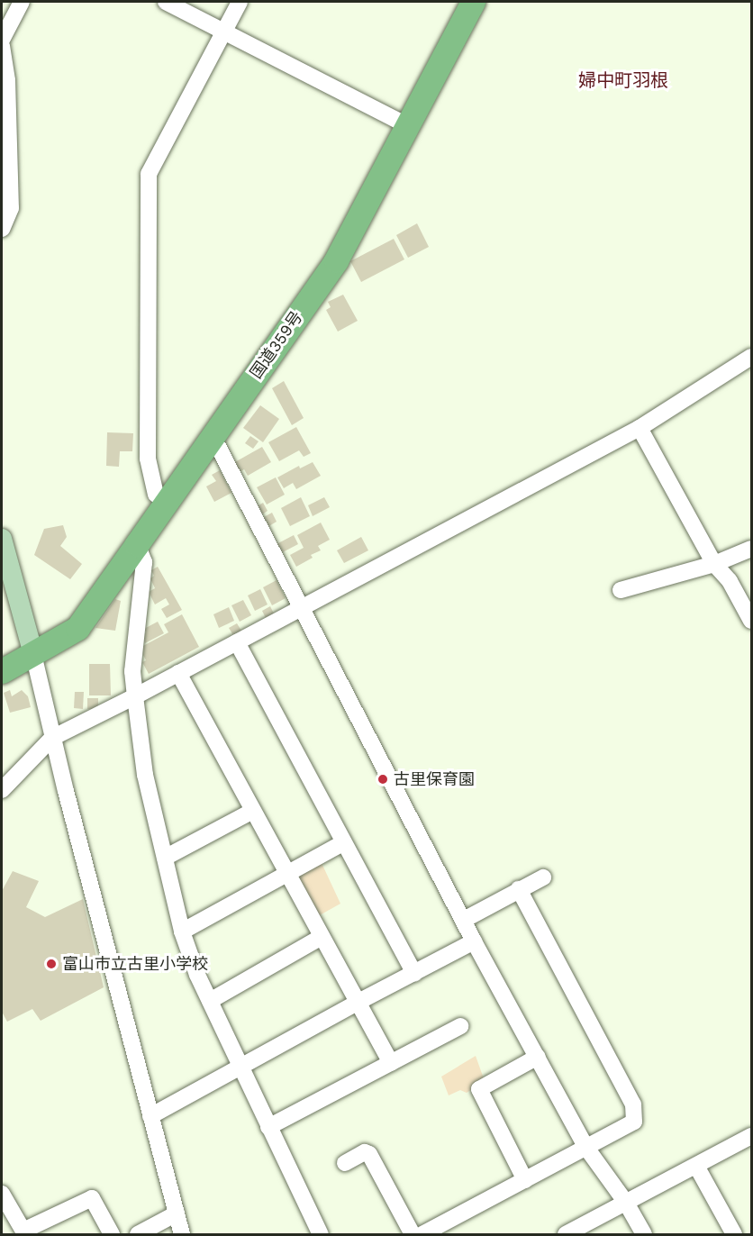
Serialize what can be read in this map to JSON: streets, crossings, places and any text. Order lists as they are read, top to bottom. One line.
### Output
{"streets":{"highway":["国道359号"]},"districts":["婦中町羽根"],"places":["古里保育園","富山市立古里小学校"]}
